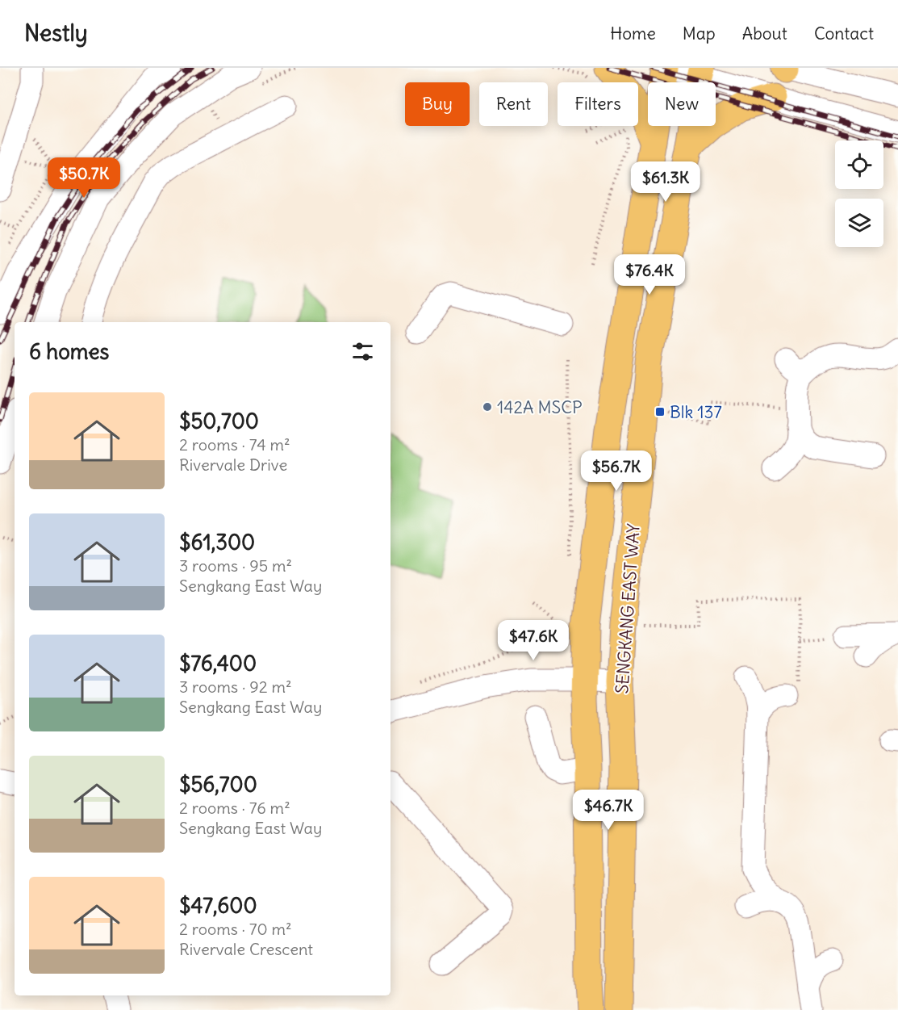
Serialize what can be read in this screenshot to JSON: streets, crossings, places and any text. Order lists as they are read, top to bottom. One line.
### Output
{"streets":{"main road":["SENGKANG EAST WAY"]},"places":{"other":["142A MSCP"],"transit":["Blk 137"]},"page":{"header":"Nestly","nav":["Home","Map","About","Contact"],"chip":["Buy","Rent","Filters","New"],"price":["$50.7K","$61.3K","$76.4K","$56.7K","$47.6K","$46.7K"],"heading":"6 homes","list":[{"name":"$50,700","note":"2 rooms · 74 m² · Rivervale Drive"},{"name":"$61,300","note":"3 rooms · 95 m² · Sengkang East Way"},{"name":"$76,400","note":"3 rooms · 92 m² · Sengkang East Way"},{"name":"$56,700","note":"2 rooms · 76 m² · Sengkang East Way"},{"name":"$47,600","note":"2 rooms · 70 m² · Rivervale Crescent"}]}}
